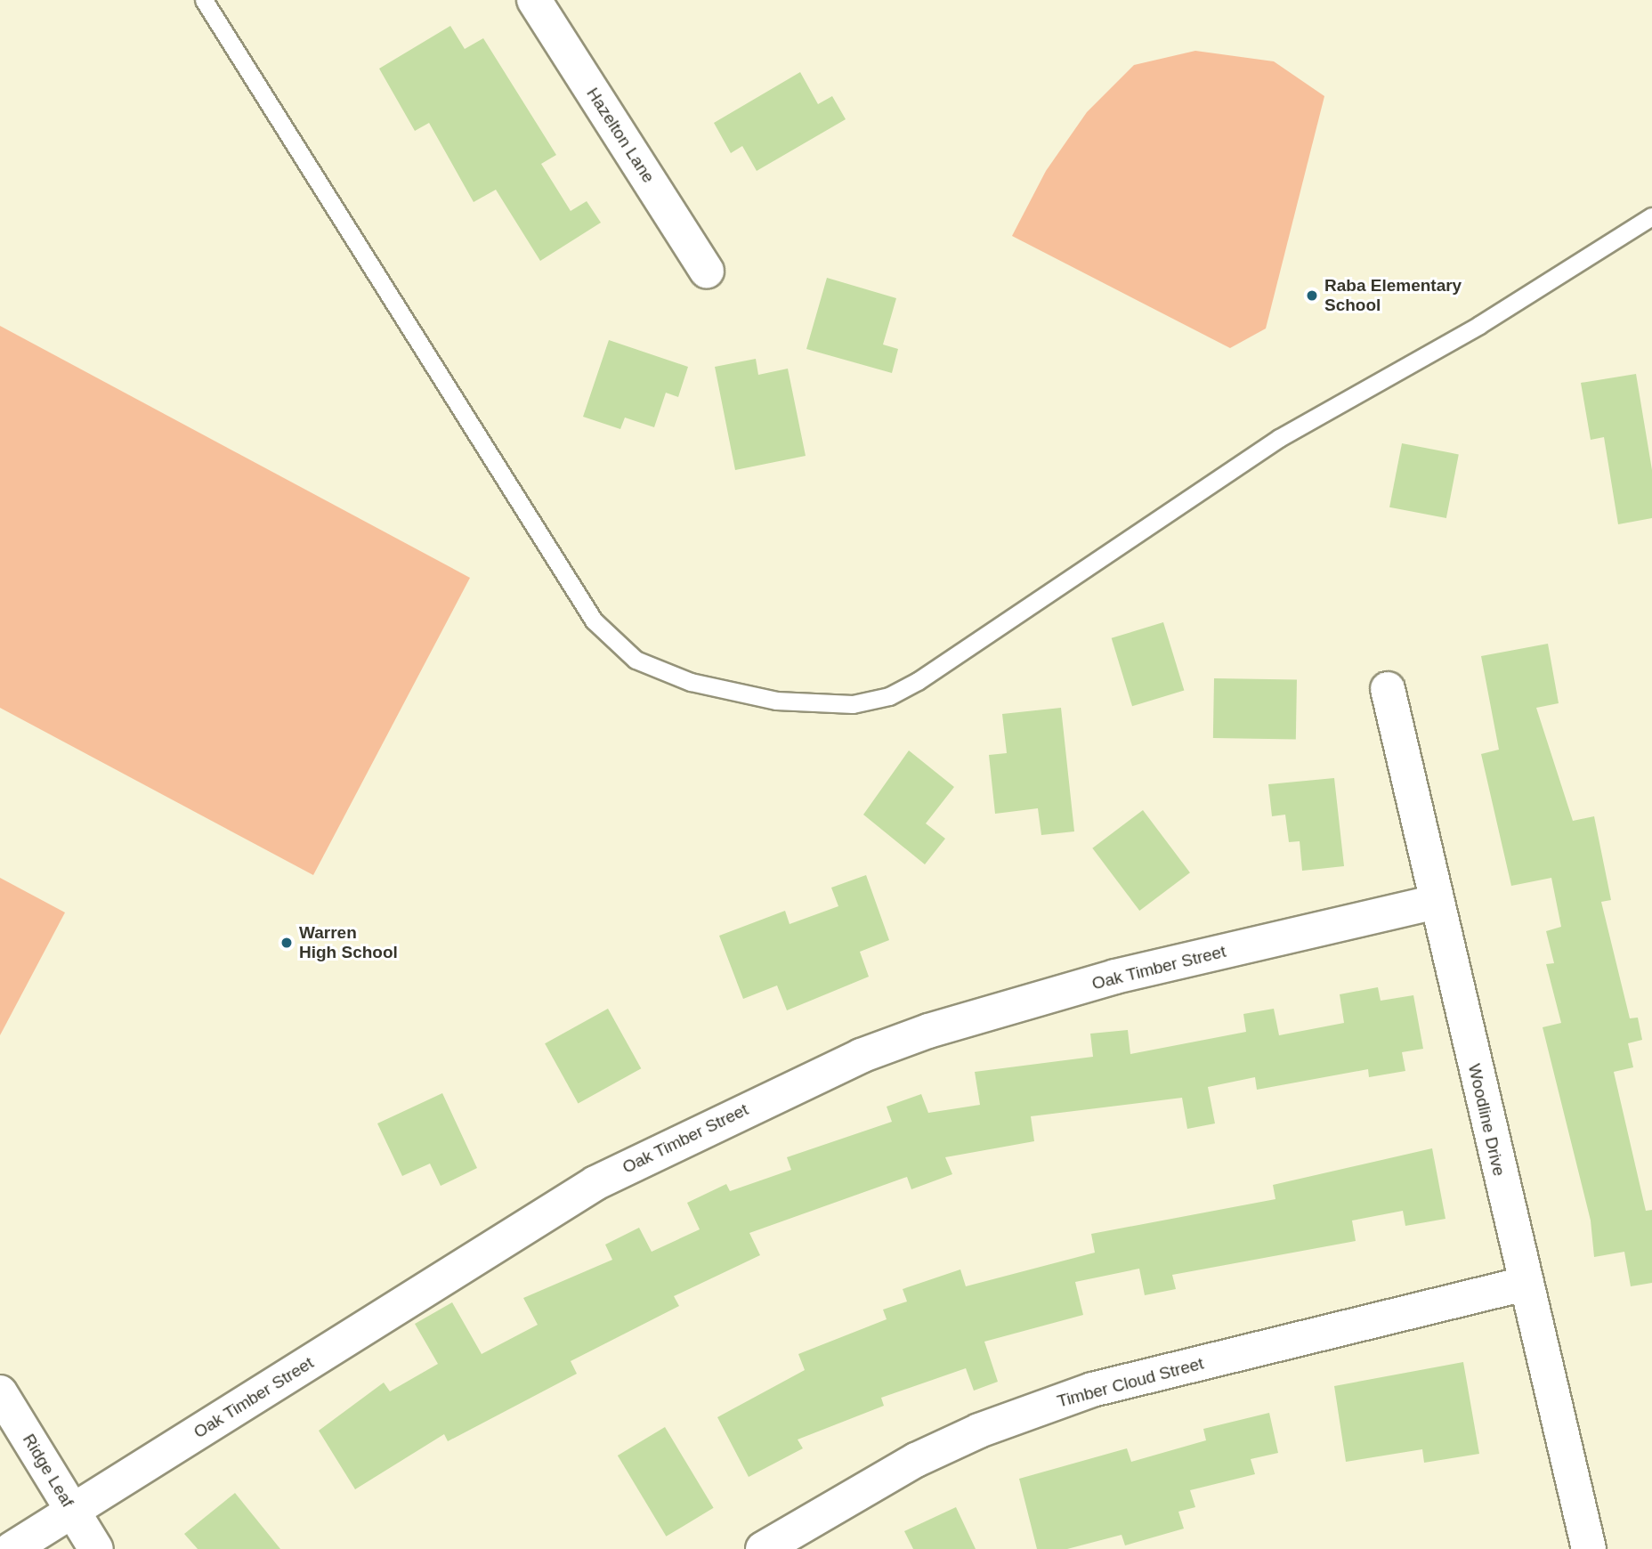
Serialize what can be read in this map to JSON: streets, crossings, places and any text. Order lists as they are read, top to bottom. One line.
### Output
{"streets":{"street":["Hazelton Lane","Oak Timber Street","Woodline Drive","Timber Cloud Street","Ridge Leaf"]},"crossings":[["Oak Timber Street","Woodline Drive"],["Oak Timber Street","Ridge Leaf"],["Woodline Drive","Timber Cloud Street"]],"places":["Raba Elementary School","Warren High School"]}
